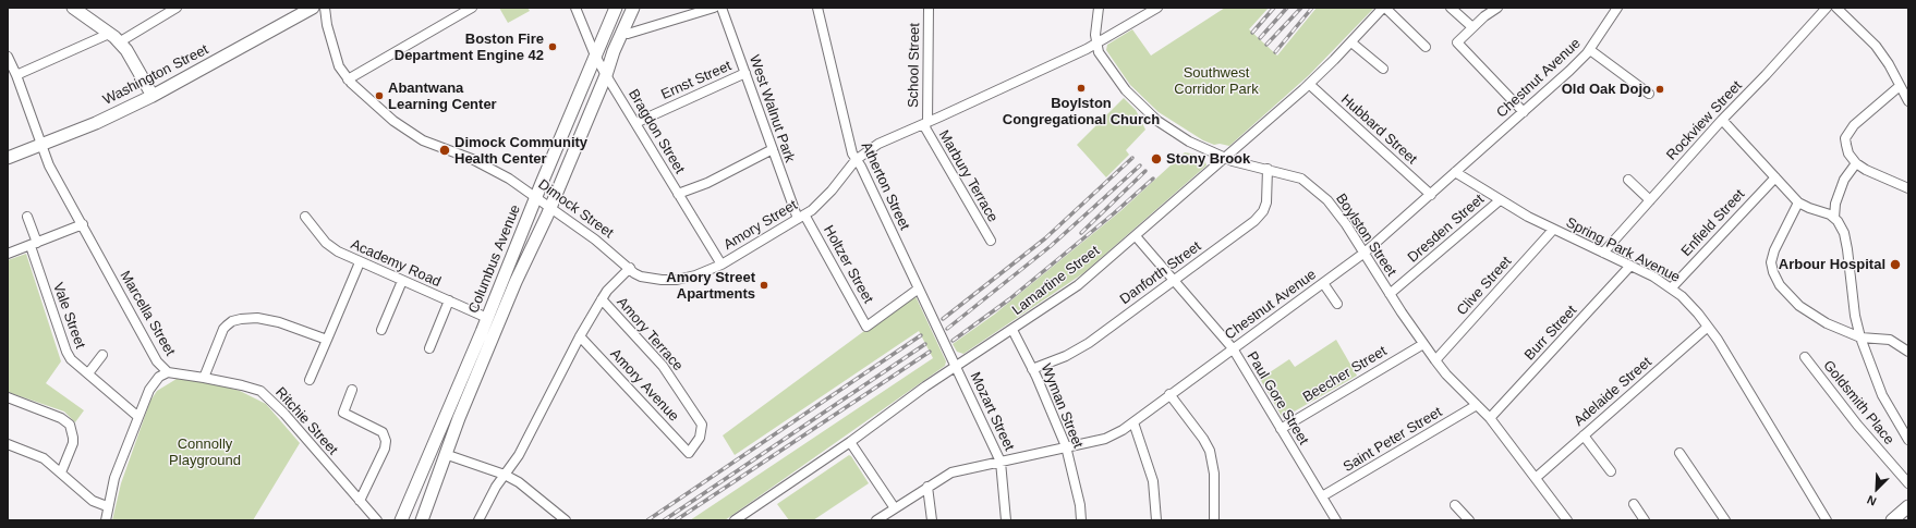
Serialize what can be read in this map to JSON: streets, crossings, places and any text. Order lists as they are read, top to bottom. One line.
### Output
{"streets":{"main road":["Washington Street","Columbus Avenue"],"street":["School Street","Chestnut Avenue","Ernst Street","West Walnut Park","Rockview Street","Hubbard Street","Bragdon Street","Marbury Terrace","Atherton Street","Dimock Street","Enfield Street","Amory Street","Dresden Street","Boylston Street","Spring Park Avenue","Academy Road","Holtzer Street","Danforth Street","Lamartine Street","Clive Street","Marcella Street","Vale Street","Burr Street","Amory Terrace","Beecher Street","Amory Avenue","Adelaide Street","Paul Gore Street","Goldsmith Place","Wyman Street","Mozart Street","Ritchie Street","Saint Peter Street"]},"crossings":[["School Street","Marbury Terrace"],["School Street","Amory Street"],["Washington Street","Marcella Street"],["Chestnut Avenue","Hubbard Street"],["Chestnut Avenue","Boylston Street"],["Chestnut Avenue","Spring Park Avenue"],["Chestnut Avenue","Paul Gore Street"],["Chestnut Avenue","Wyman Street"],["Chestnut Avenue","Mozart Street"],["Ernst Street","West Walnut Park"],["Ernst Street","Bragdon Street"],["West Walnut Park","Amory Street"],["West Walnut Park","Holtzer Street"],["Rockview Street","Spring Park Avenue"],["Hubbard Street","Lamartine Street"],["Bragdon Street","Amory Street"],["Bragdon Street","Columbus Avenue"],["Marbury Terrace","Amory Street"],["Atherton Street","Amory Street"],["Atherton Street","Holtzer Street"],["Atherton Street","Lamartine Street"],["Atherton Street","Mozart Street"],["Dimock Street","Amory Street"],["Dimock Street","Columbus Avenue"],["Enfield Street","Spring Park Avenue"],["Amory Street","Boylston Street"],["Amory Street","Holtzer Street"],["Dresden Street","Boylston Street"],["Dresden Street","Spring Park Avenue"],["Boylston Street","Danforth Street"],["Boylston Street","Lamartine Street"],["Boylston Street","Clive Street"],["Boylston Street","Burr Street"],["Boylston Street","Beecher Street"],["Boylston Street","Adelaide Street"],["Boylston Street","Saint Peter Street"],["Spring Park Avenue","Clive Street"],["Spring Park Avenue","Burr Street"],["Spring Park Avenue","Adelaide Street"],["Columbus Avenue","Academy Road"],["Danforth Street","Paul Gore Street"],["Danforth Street","Wyman Street"],["Lamartine Street","Paul Gore Street"],["Lamartine Street","Wyman Street"],["Lamartine Street","Mozart Street"],["Marcella Street","Vale Street"],["Marcella Street","Ritchie Street"],["Amory Terrace","Amory Avenue"],["Beecher Street","Paul Gore Street"],["Paul Gore Street","Saint Peter Street"]],"parks":["Southwest Corridor Park","Connolly Playground"],"places":["Boston Fire Department Engine 42","Boylston Congregational Church","Old Oak Dojo","Abantwana Learning Center","Dimock Community Health Center","Stony Brook","Arbour Hospital","Amory Street Apartments"],"north":"bottom left"}
